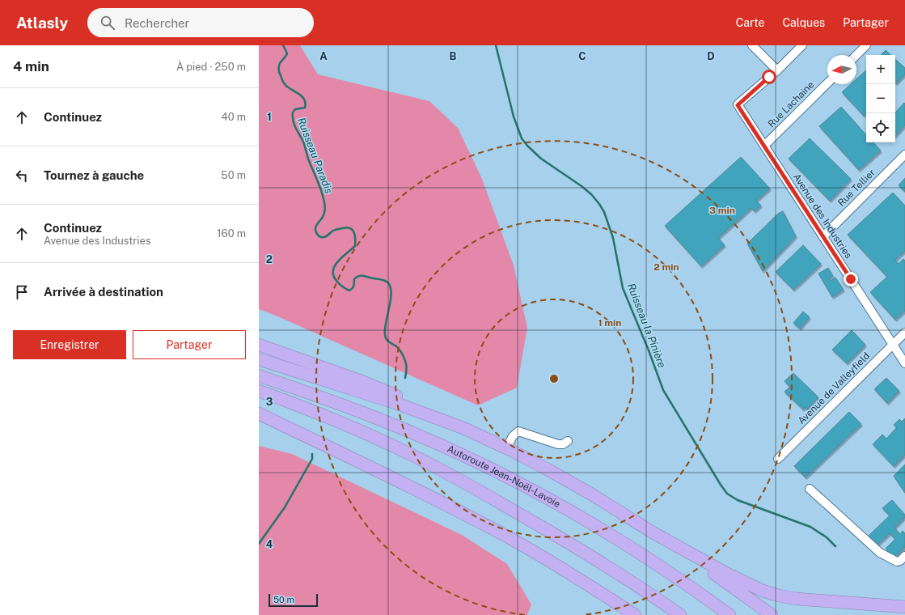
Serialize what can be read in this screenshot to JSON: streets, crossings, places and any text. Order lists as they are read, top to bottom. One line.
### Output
{"streets":{"highway":["Autoroute Jean-Noël-Lavoie"],"street":["Rue Lachaine","Rue Tellier","Avenue des Industries","Avenue de Valleyfield"]},"crossings":[["Rue Lachaine","Avenue des Industries"],["Rue Tellier","Avenue des Industries"],["Avenue des Industries","Avenue de Valleyfield"]],"water":["Ruisseau Paradis","Ruisseau la Pinière"],"scale_bar":"50 m","north":"left","page":{"header":"Atlasly","search":"Rechercher","nav":["Carte","Calques","Partager"],"heading":["4 min","À pied · 250 m"],"map_buttons":["+","−"],"list":[["Continuez","40 m"],["Tournez à gauche","50 m"],["Continuez","Avenue des Industries","160 m"],"Arrivée à destination"],"buttons":["Enregistrer","Partager"],"scale":"50 m"},"grid":{"columns":["A","B","C","D"],"rows":["1","2","3","4"]},"rings":["3 min","2 min","1 min"]}
